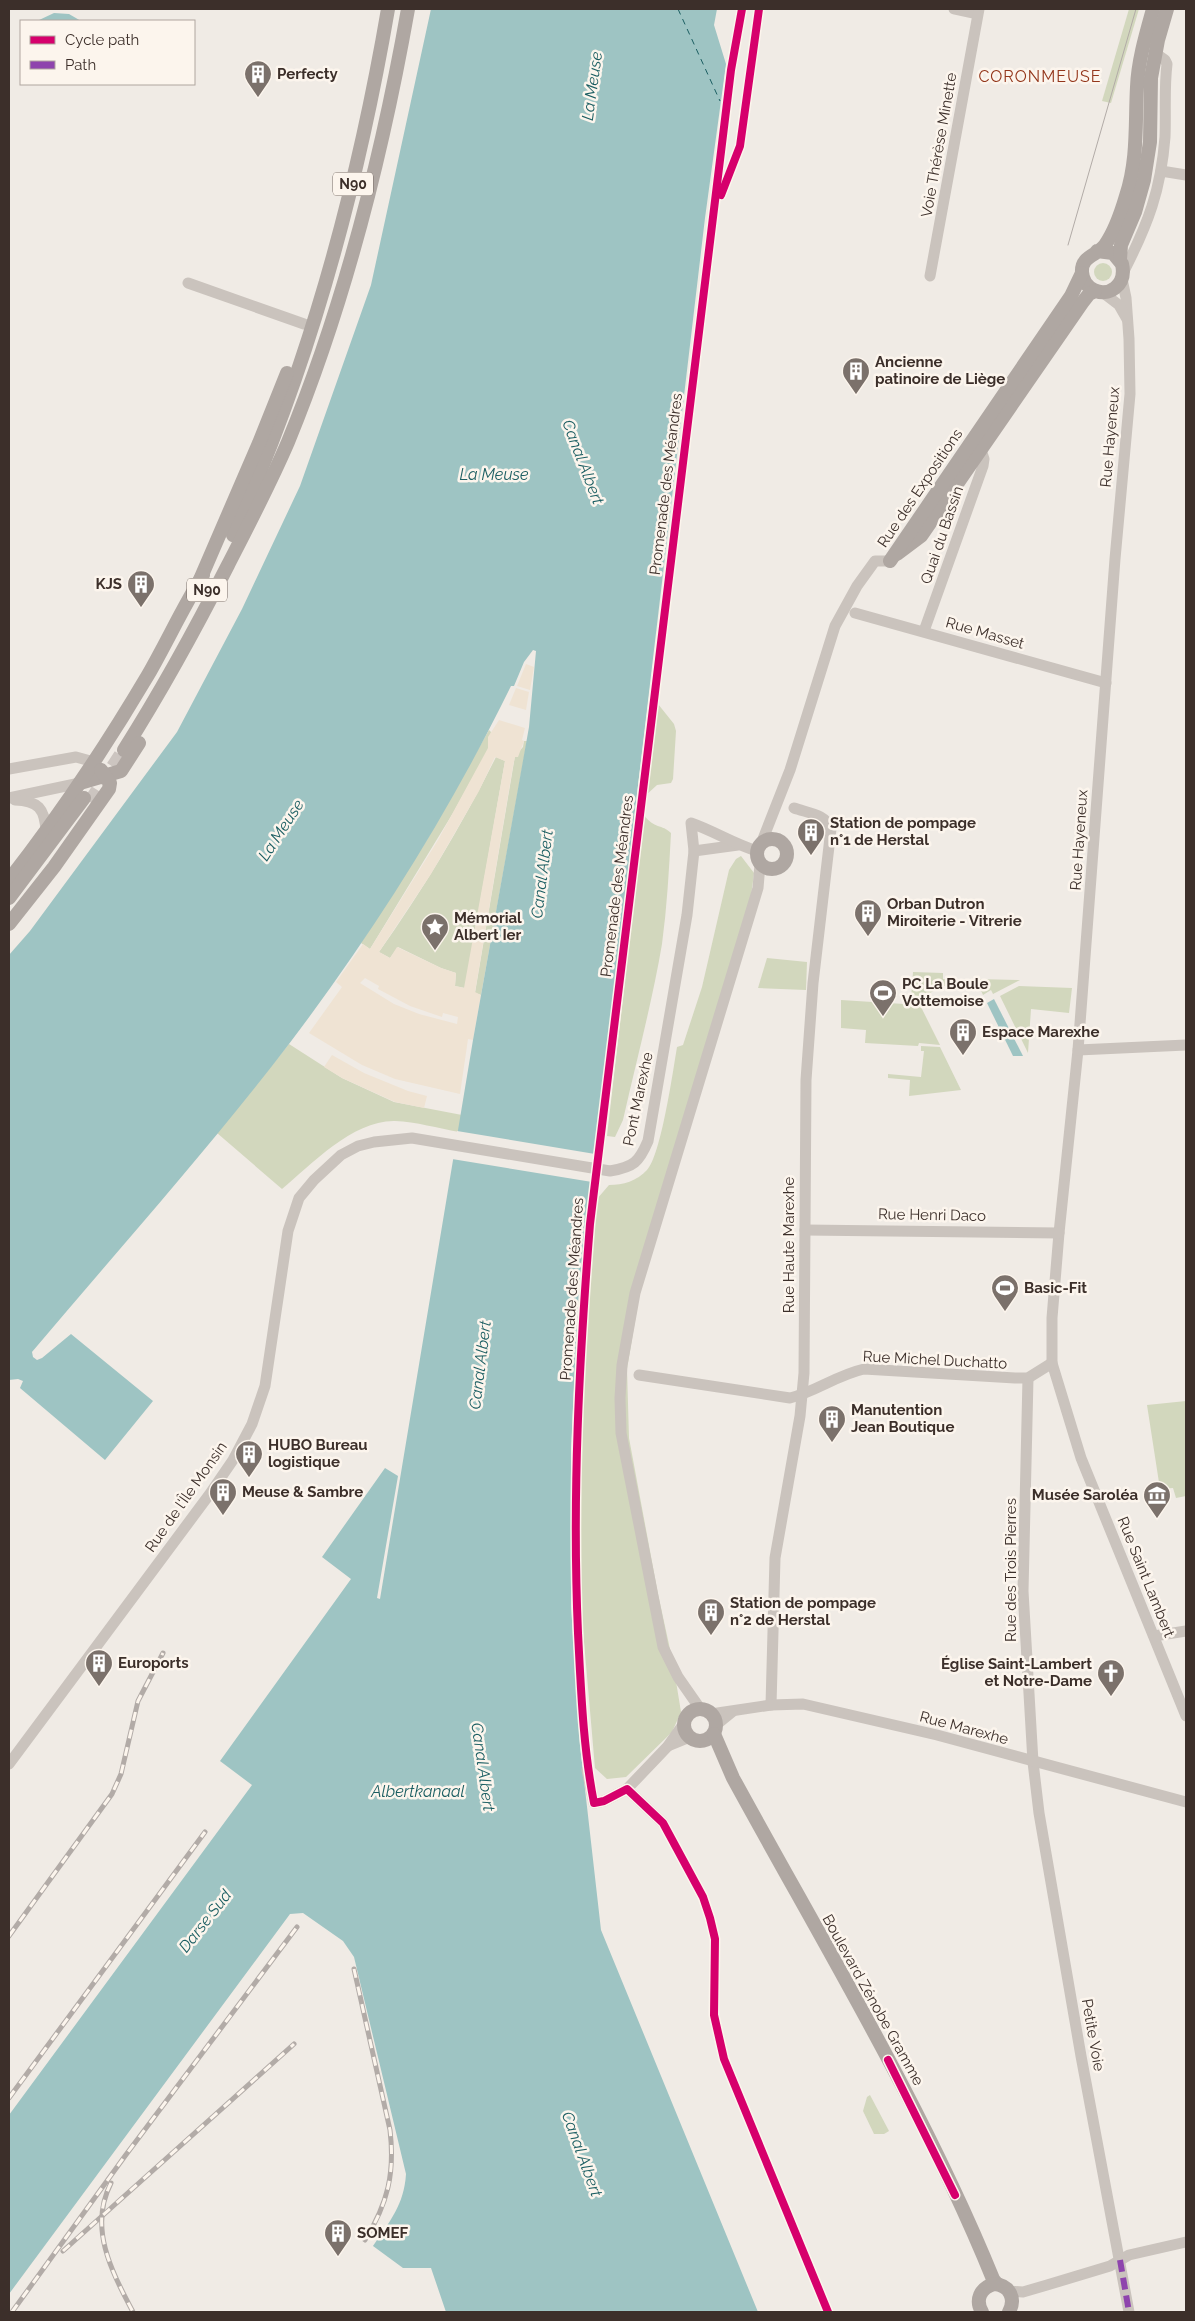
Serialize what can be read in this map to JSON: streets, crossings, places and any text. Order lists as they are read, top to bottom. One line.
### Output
{"streets":{"main road":["N90","Rue des Expositions","Boulevard Zénobe Gramme"],"street":["Voie Thérèse Minette","Rue Hayeneux","Quai du Bassin","Rue Masset","Pont Marexhe","Rue Henri Daco","Rue Haute Marexhe","Rue Michel Duchatto","Rue de l'Île Monsin","Rue des Trois Pierres","Rue Saint Lambert","Rue Marexhe","Petite Voie"],"cycle path":["Promenade des Méandres"]},"crossings":[["Rue Hayeneux","Rue des Expositions"],["Rue Hayeneux","Rue Masset"],["Rue Hayeneux","Rue Henri Daco"],["Rue Hayeneux","Rue Michel Duchatto"],["Rue Hayeneux","Rue Saint Lambert"],["Rue des Expositions","Quai du Bassin"],["Quai du Bassin","Rue Masset"],["Pont Marexhe","Rue de l'Île Monsin"],["Rue Henri Daco","Rue Haute Marexhe"],["Rue Haute Marexhe","Rue Michel Duchatto"],["Rue Haute Marexhe","Rue Marexhe"],["Rue Michel Duchatto","Rue des Trois Pierres"],["Rue Michel Duchatto","Rue Saint Lambert"],["Rue des Trois Pierres","Rue Marexhe"],["Rue des Trois Pierres","Petite Voie"],["Rue Marexhe","Boulevard Zénobe Gramme"],["Rue Marexhe","Petite Voie"]],"districts":["CORONMEUSE"],"water":["La Meuse","Canal Albert","Albertkanaal","Darse Sud"],"places":{"building":["Perfecty","Ancienne patinoire de Liège","KJS","Station de pompage n°1 de Herstal","Orban Dutron Miroiterie - Vitrerie","Espace Marexhe","Manutention Jean Boutique","HUBO Bureau logistique","Meuse & Sambre","Station de pompage n°2 de Herstal","Euroports","SOMEF"],"place":["Mémorial Albert Ier"],"sports":["PC La Boule Vottemoise","Basic-Fit"],"museum":["Musée Saroléa"],"church":["Église Saint-Lambert et Notre-Dame"]},"legend":["Cycle path","Path"]}
